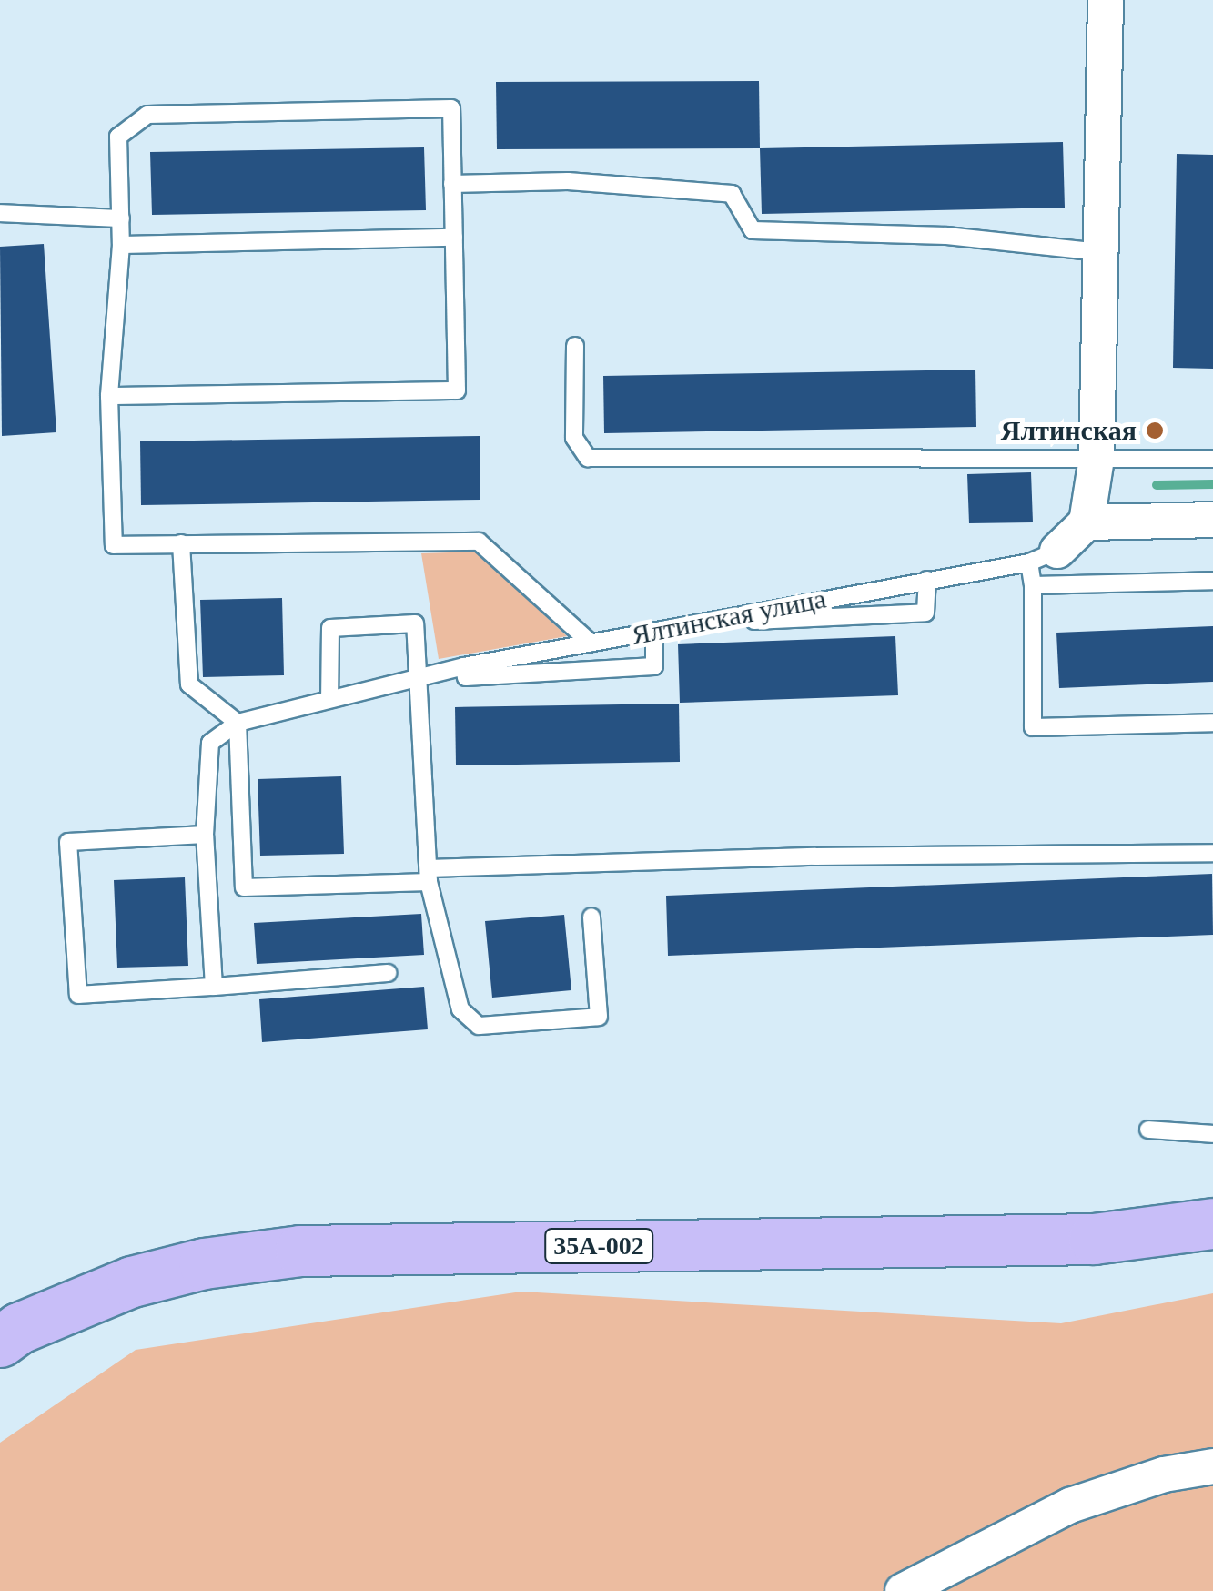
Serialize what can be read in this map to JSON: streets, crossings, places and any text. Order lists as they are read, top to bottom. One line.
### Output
{"streets":{"highway":["35А-002"],"lane":["Ялтинская улица"]},"places":["Ялтинская"]}
